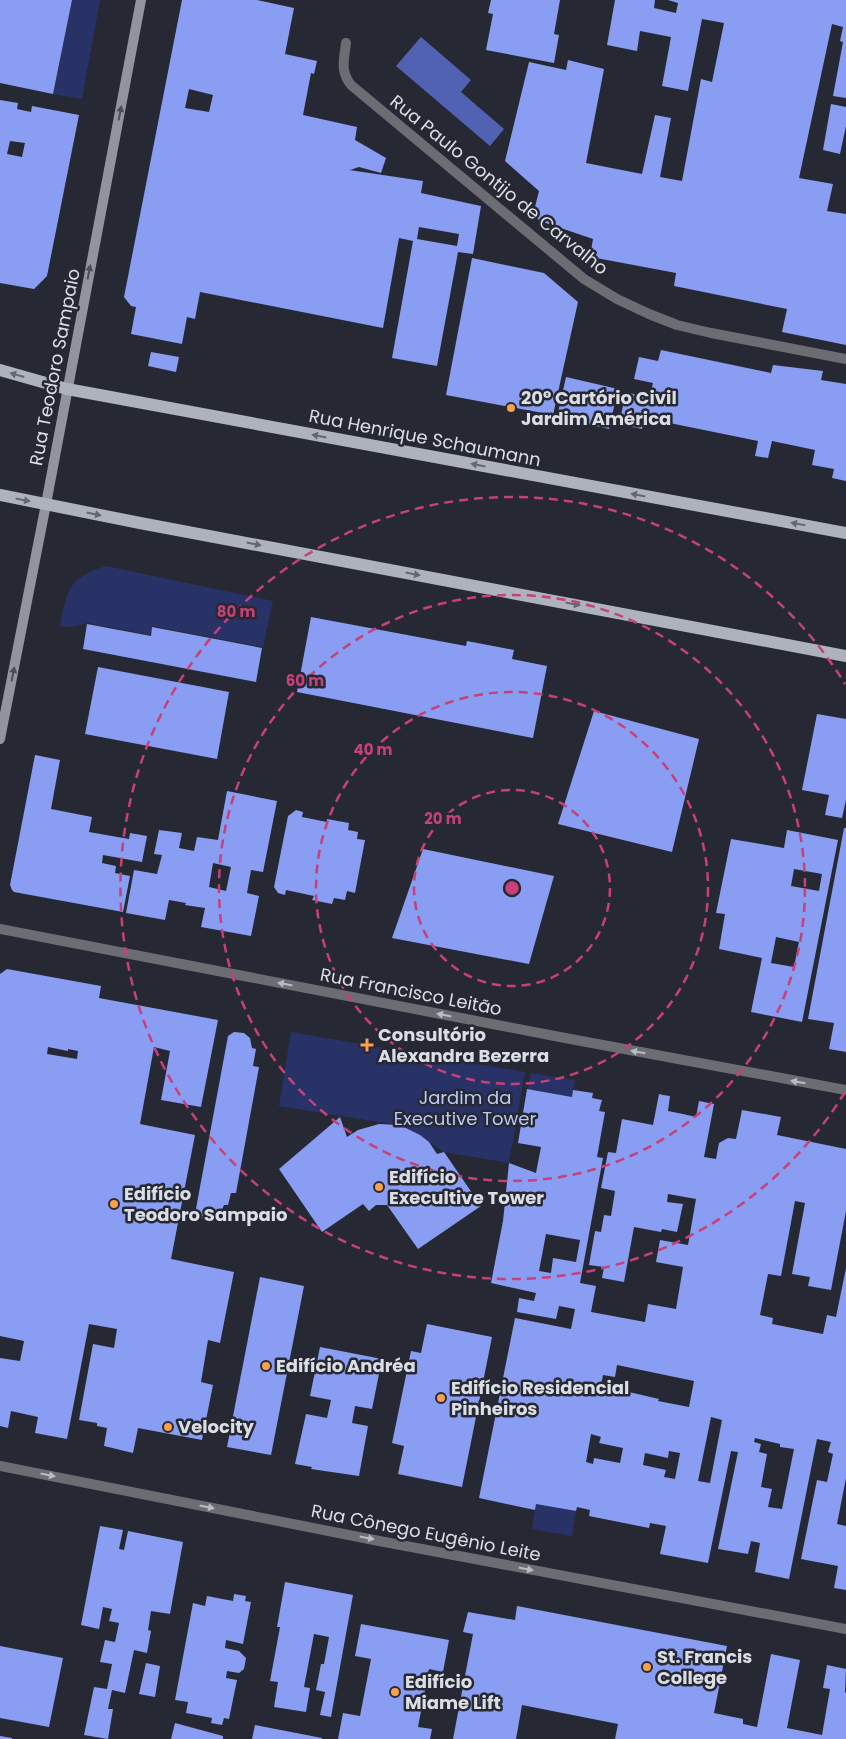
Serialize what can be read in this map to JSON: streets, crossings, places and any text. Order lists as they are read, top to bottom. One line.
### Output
{"streets":{"main road":["Rua Teodoro Sampaio","Rua Henrique Schaumann"],"street":["Rua Paulo Gontijo de Carvalho","Rua Francisco Leitão","Rua Cônego Eugênio Leite"]},"crossings":[["Rua Teodoro Sampaio","Rua Henrique Schaumann"]],"one_way":["Rua Teodoro Sampaio","Rua Henrique Schaumann","Rua Francisco Leitão","Rua Cônego Eugênio Leite"],"parks":["Jardim da Executive Tower"],"places":{"other":["20º Cartório Civil Jardim América","Edifício Execultive Tower","Edifício Teodoro Sampaio","Edifício Andréa","Edifício Residencial Pinheiros","Velocity","St. Francis College","Edifício Miame Lift"],"health":["Consultório Alexandra Bezerra"]},"rings":["80 m","60 m","40 m","20 m"]}
